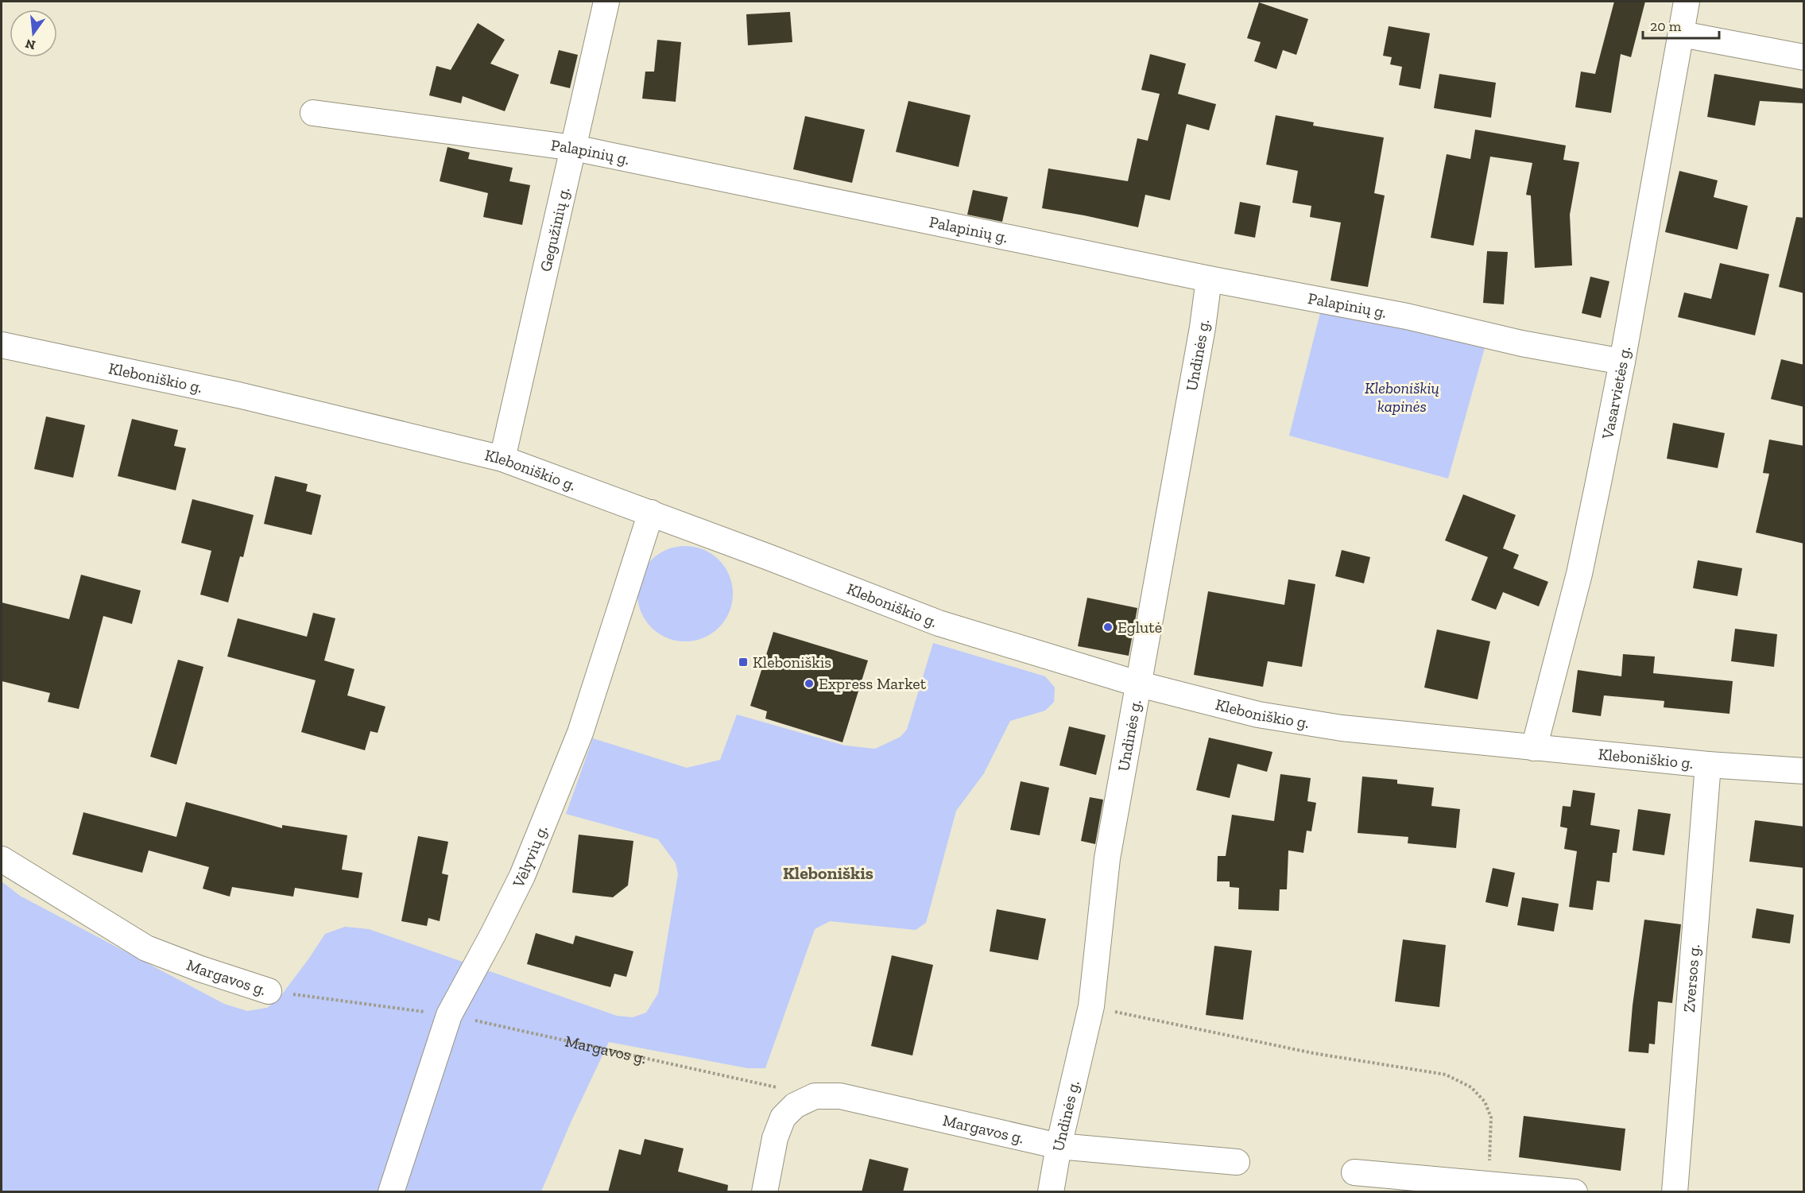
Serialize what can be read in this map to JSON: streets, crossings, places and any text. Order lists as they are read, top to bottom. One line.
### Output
{"streets":{"street":["Palapinių g.","Gegužinių g.","Undinės g.","Kleboniškio g.","Vasarvietės g.","Vėlyvių g.","Margavos g.","Zversos g."]},"crossings":[["Palapinių g.","Gegužinių g."],["Palapinių g.","Undinės g."],["Palapinių g.","Vasarvietės g."],["Gegužinių g.","Kleboniškio g."],["Undinės g.","Kleboniškio g."],["Undinės g.","Margavos g."],["Kleboniškio g.","Vasarvietės g."],["Kleboniškio g.","Vėlyvių g."],["Kleboniškio g.","Zversos g."],["Vėlyvių g.","Margavos g."]],"districts":["Kleboniškis"],"parks":["Kleboniškių kapinės"],"places":{"other":["Eglutė","Express Market"],"transit":["Kleboniškis"]},"scale_bar":"20 m","north":"bottom"}
